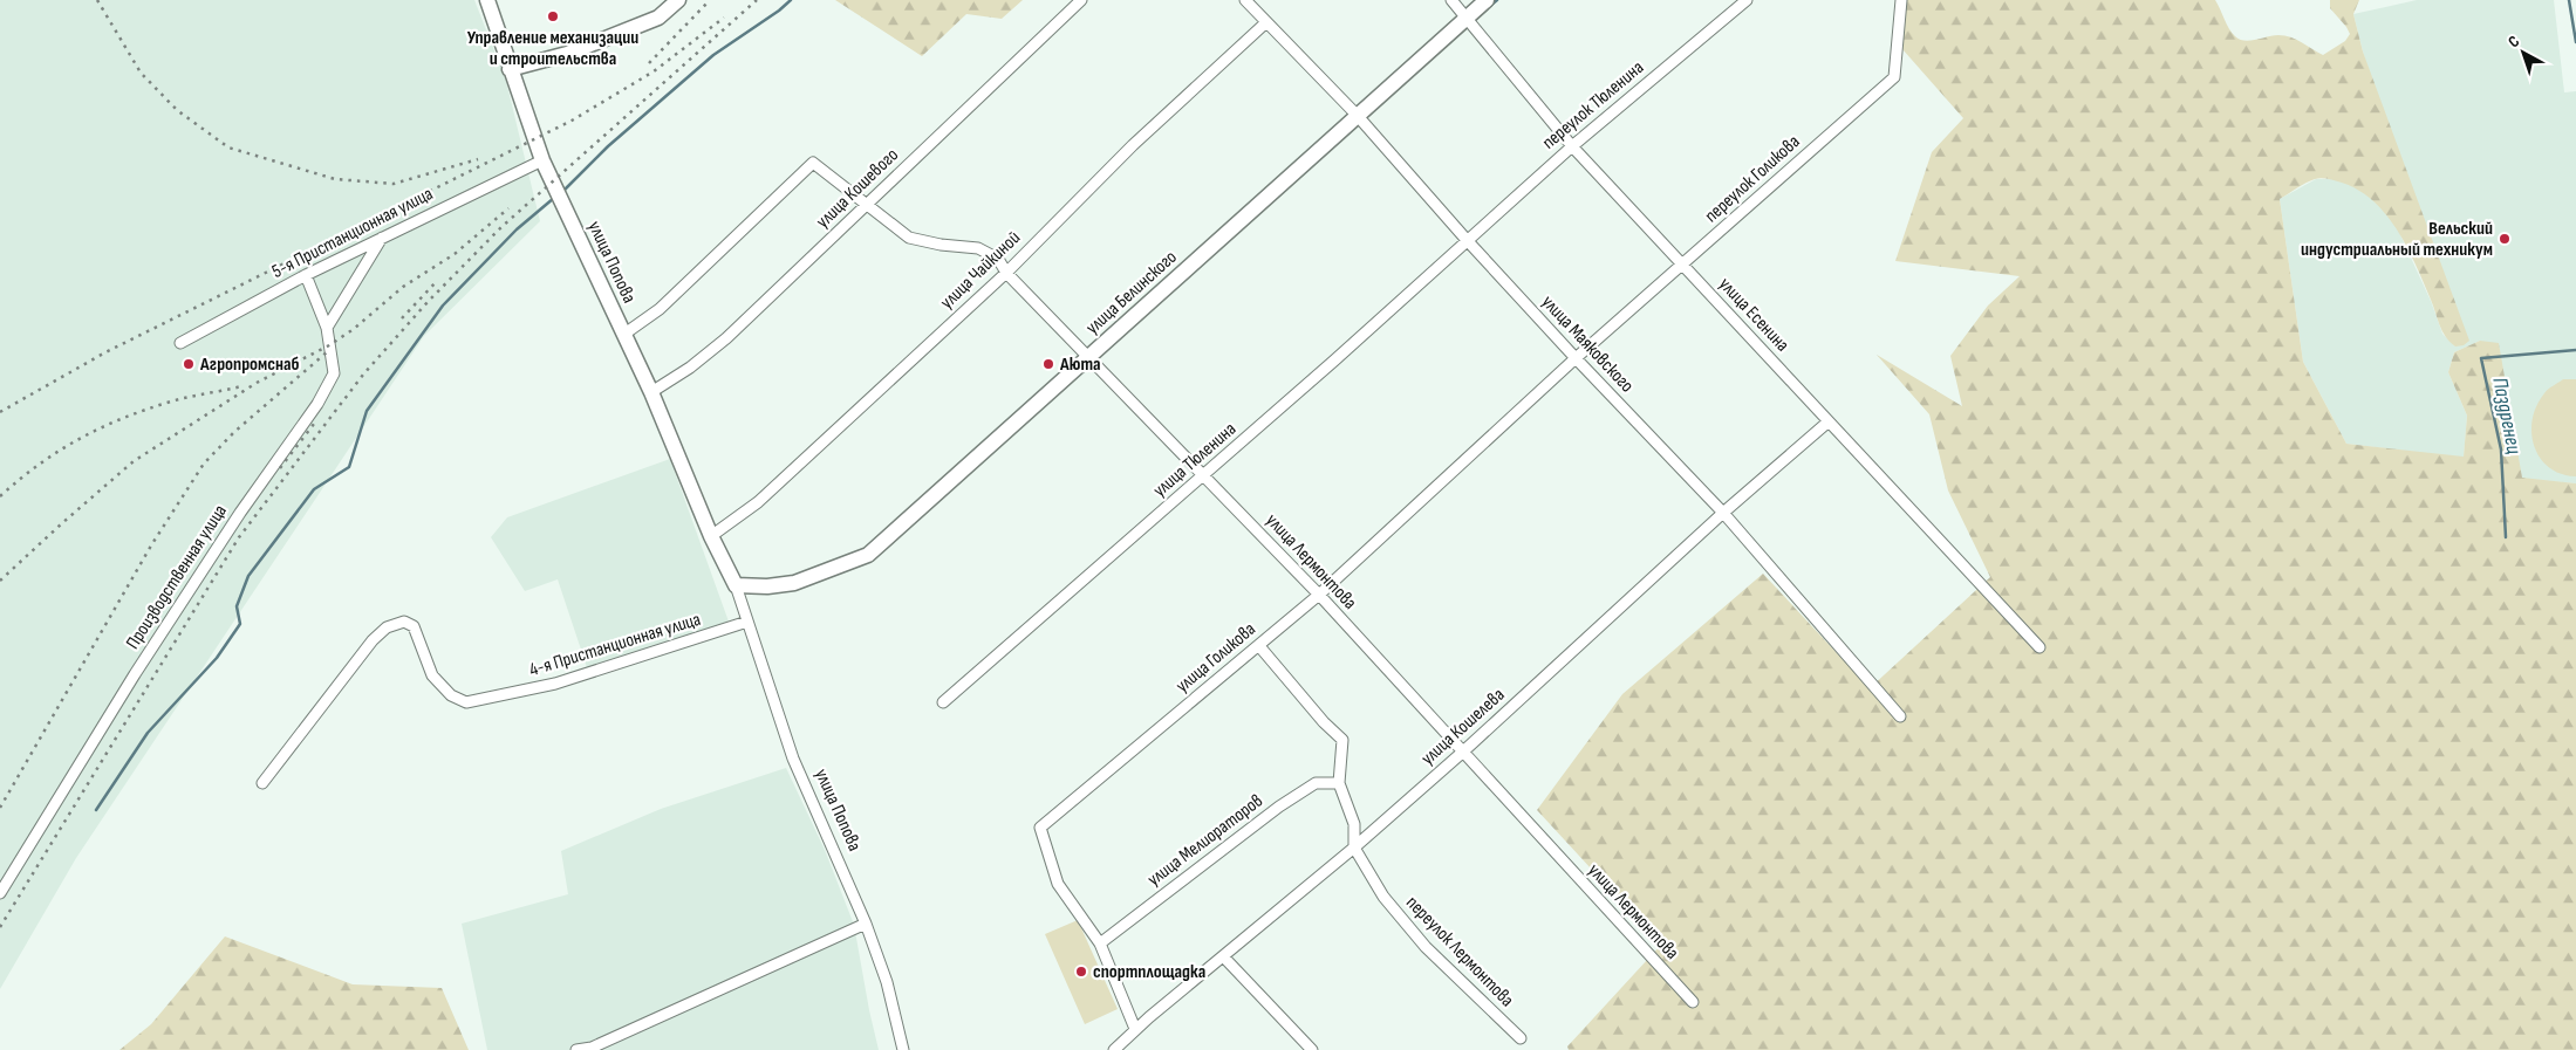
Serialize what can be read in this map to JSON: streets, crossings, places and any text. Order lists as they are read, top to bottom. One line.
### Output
{"streets":{"street":["переулок Тюленина","переулок Голикова","улица Кошевого","5-я Пристанционная улица","улица Попова","улица Чайкиной","улица Белинского","улица Есенина","улица Маяковского","улица Тюленина","улица Лермонтова","Производственная улица","4-я Пристанционная улица","улица Голикова","улица Кошелева","улица Мелиораторов","переулок Лермонтова"]},"crossings":[["переулок Тюленина","улица Есенина"],["переулок Тюленина","улица Маяковского"],["переулок Тюленина","улица Тюленина"],["переулок Голикова","улица Есенина"],["переулок Голикова","улица Маяковского"],["переулок Голикова","улица Голикова"],["улица Кошевого","улица Попова"],["улица Кошевого","улица Лермонтова"],["5-я Пристанционная улица","улица Попова"],["5-я Пристанционная улица","Производственная улица"],["улица Попова","улица Чайкиной"],["улица Попова","улица Белинского"],["улица Попова","улица Лермонтова"],["улица Попова","4-я Пристанционная улица"],["улица Чайкиной","улица Маяковского"],["улица Чайкиной","улица Лермонтова"],["улица Белинского","улица Есенина"],["улица Белинского","улица Маяковского"],["улица Белинского","улица Лермонтова"],["улица Есенина","улица Кошелева"],["улица Маяковского","улица Тюленина"],["улица Маяковского","улица Голикова"],["улица Маяковского","улица Кошелева"],["улица Тюленина","улица Лермонтова"],["улица Лермонтова","улица Голикова"],["улица Лермонтова","улица Кошелева"],["улица Голикова","улица Кошелева"],["улица Голикова","улица Мелиораторов"],["улица Голикова","переулок Лермонтова"],["улица Кошелева","переулок Лермонтова"],["улица Мелиораторов","переулок Лермонтова"]],"water":["Паздренец"],"places":["Управление механизации и строительства","Вельский индустриальный техникум","Агропромснаб","Аюта","спортплощадка"],"north":"top left"}
